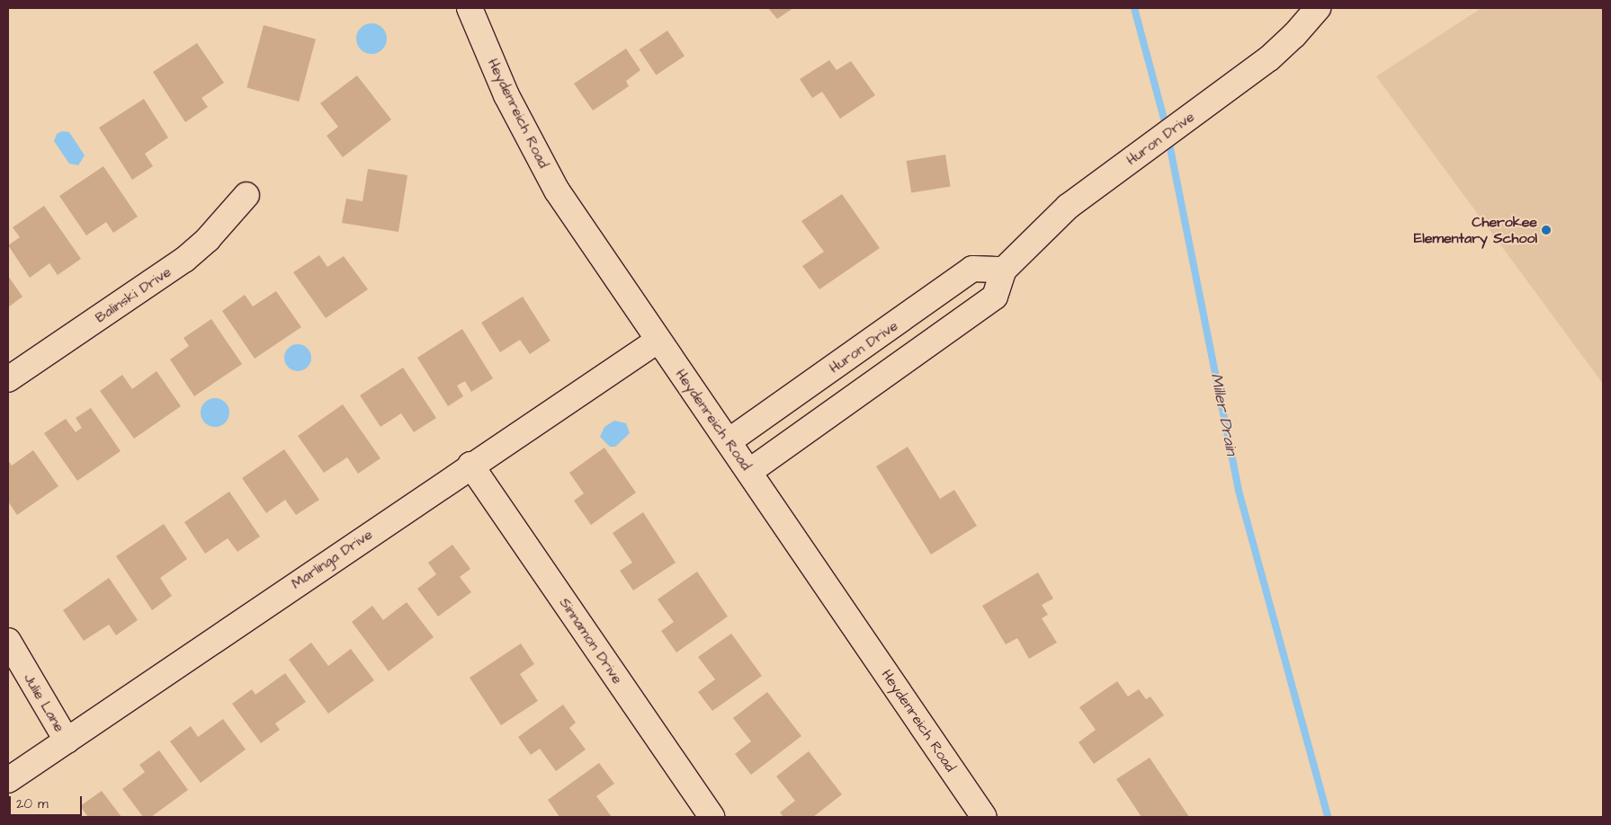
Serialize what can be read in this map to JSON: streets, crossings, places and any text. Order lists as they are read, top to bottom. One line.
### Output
{"streets":{"street":["Heydenreich Road","Huron Drive","Balinski Drive","Marlinga Drive","Sinnamon Drive","Julie Lane"]},"crossings":[["Heydenreich Road","Huron Drive"],["Heydenreich Road","Marlinga Drive"],["Marlinga Drive","Sinnamon Drive"],["Marlinga Drive","Julie Lane"]],"water":["Miller Drain"],"places":["Cherokee Elementary School"],"scale_bar":"20 m"}
